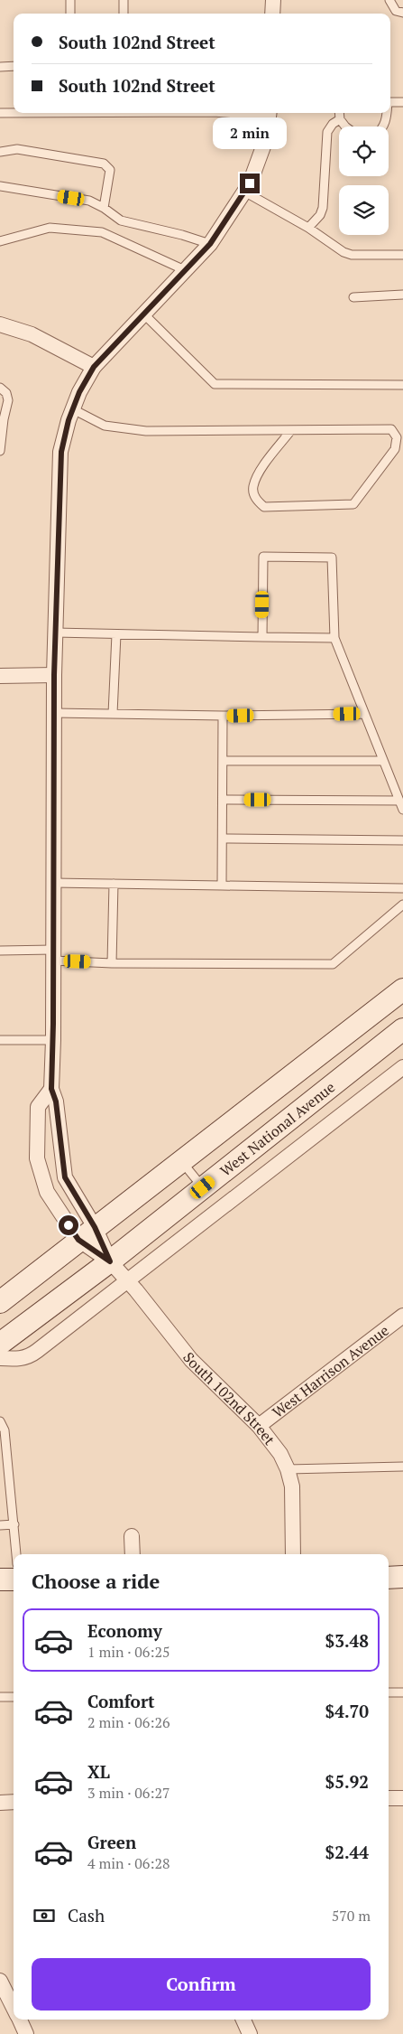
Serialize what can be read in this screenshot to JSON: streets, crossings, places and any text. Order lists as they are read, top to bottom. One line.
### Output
{"streets":{"main road":["West National Avenue"],"street":["West Harrison Avenue","South 102nd Street"]},"crossings":[["West National Avenue","South 102nd Street"],["West Harrison Avenue","South 102nd Street"]],"page":{"banner":["South 102nd Street","South 102nd Street"],"bubble":"2 min","heading":"Choose a ride","list":[{"name":"Economy","note":"1 min · 06:25","value":"$3.48"},{"name":"Comfort","note":"2 min · 06:26","value":"$4.70"},{"name":"XL","note":"3 min · 06:27","value":"$5.92"},{"name":"Green","note":"4 min · 06:28","value":"$2.44"}],"pay":["Cash","570 m"],"buttons":"Confirm"}}
